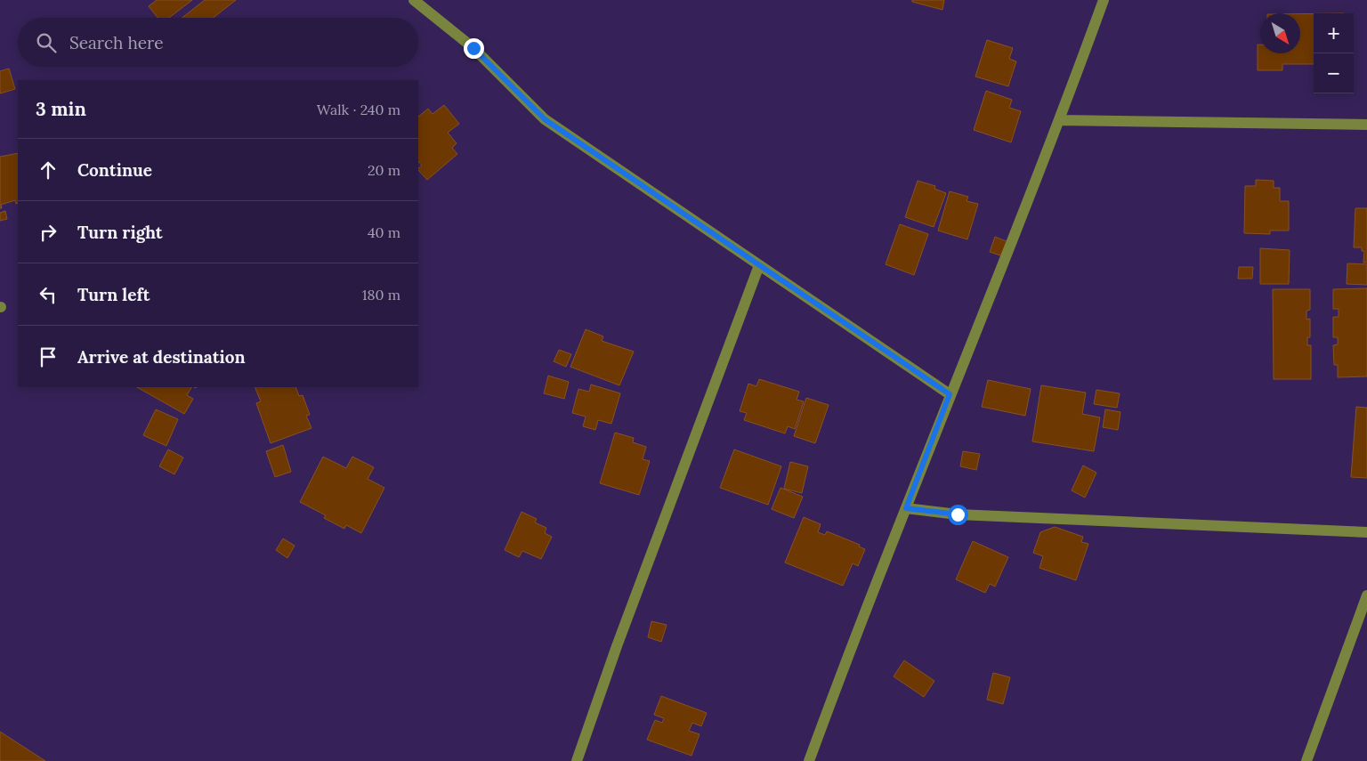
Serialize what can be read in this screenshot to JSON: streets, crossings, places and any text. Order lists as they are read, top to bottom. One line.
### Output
{"north":"bottom right","page":{"map_buttons":["+","−"],"search":"Search here","heading":["3 min","Walk · 240 m"],"list":[["Continue","20 m"],["Turn right","40 m"],["Turn left","180 m"],"Arrive at destination"]}}
